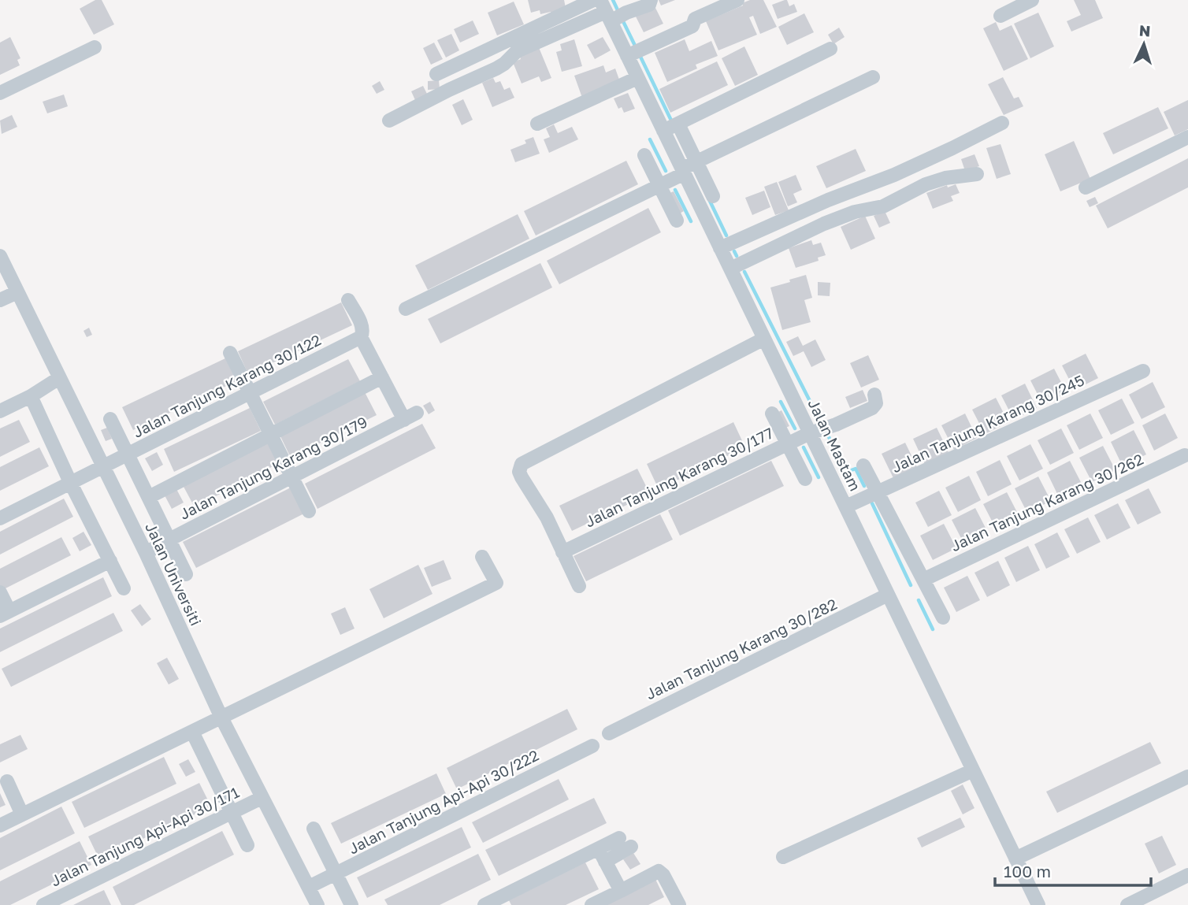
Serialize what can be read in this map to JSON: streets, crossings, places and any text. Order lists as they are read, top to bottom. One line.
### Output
{"streets":{"street":["Jalan Tanjung Karang 30/122","Jalan Tanjung Karang 30/245","Jalan Mastam","Jalan Tanjung Karang 30/179","Jalan Tanjung Karang 30/177","Jalan Tanjung Karang 30/262","Jalan Universiti","Jalan Tanjung Karang 30/282","Jalan Tanjung Api-Api 30/222","Jalan Tanjung Api-Api 30/171"]},"crossings":[["Jalan Tanjung Karang 30/122","Jalan Universiti"],["Jalan Tanjung Karang 30/245","Jalan Mastam"],["Jalan Mastam","Jalan Tanjung Karang 30/177"],["Jalan Mastam","Jalan Tanjung Karang 30/282"],["Jalan Tanjung Karang 30/179","Jalan Universiti"],["Jalan Universiti","Jalan Tanjung Api-Api 30/222"],["Jalan Universiti","Jalan Tanjung Api-Api 30/171"]],"scale_bar":"100 m","north":"top"}
